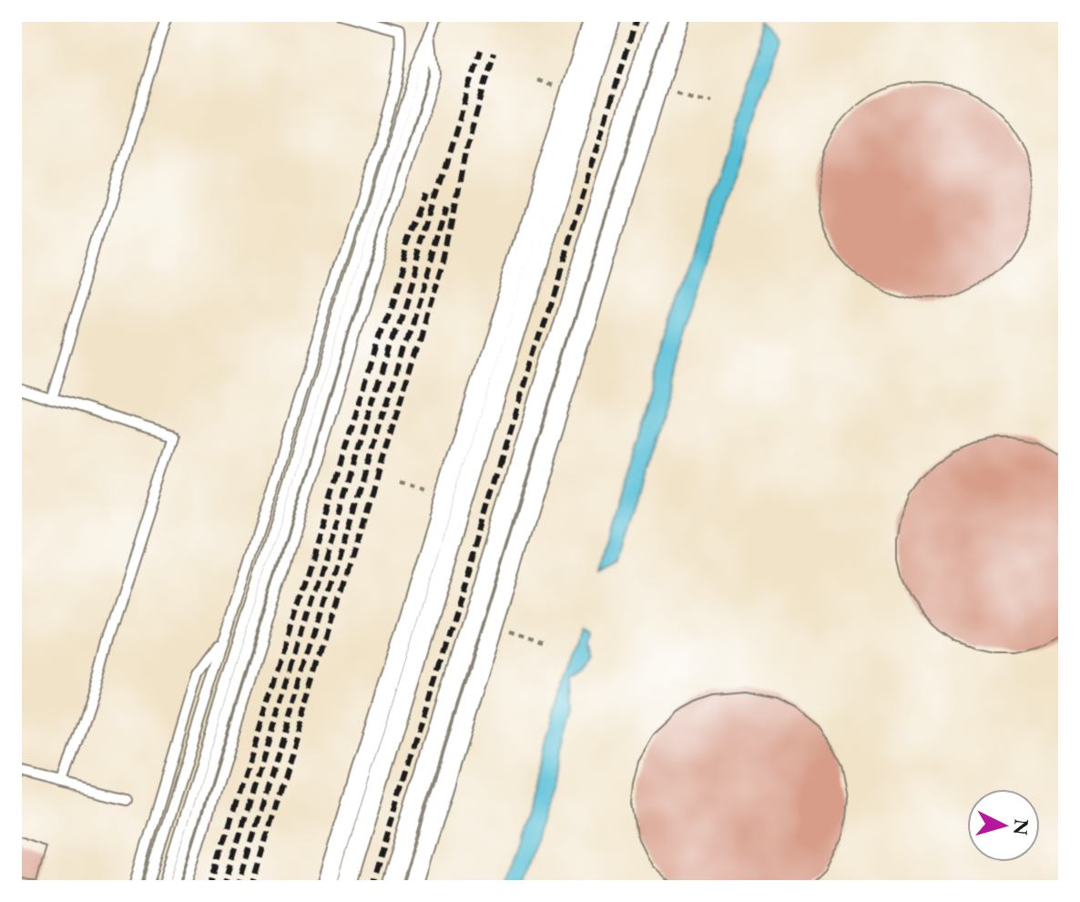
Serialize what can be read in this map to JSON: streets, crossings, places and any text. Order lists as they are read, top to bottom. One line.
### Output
{"north":"right"}
